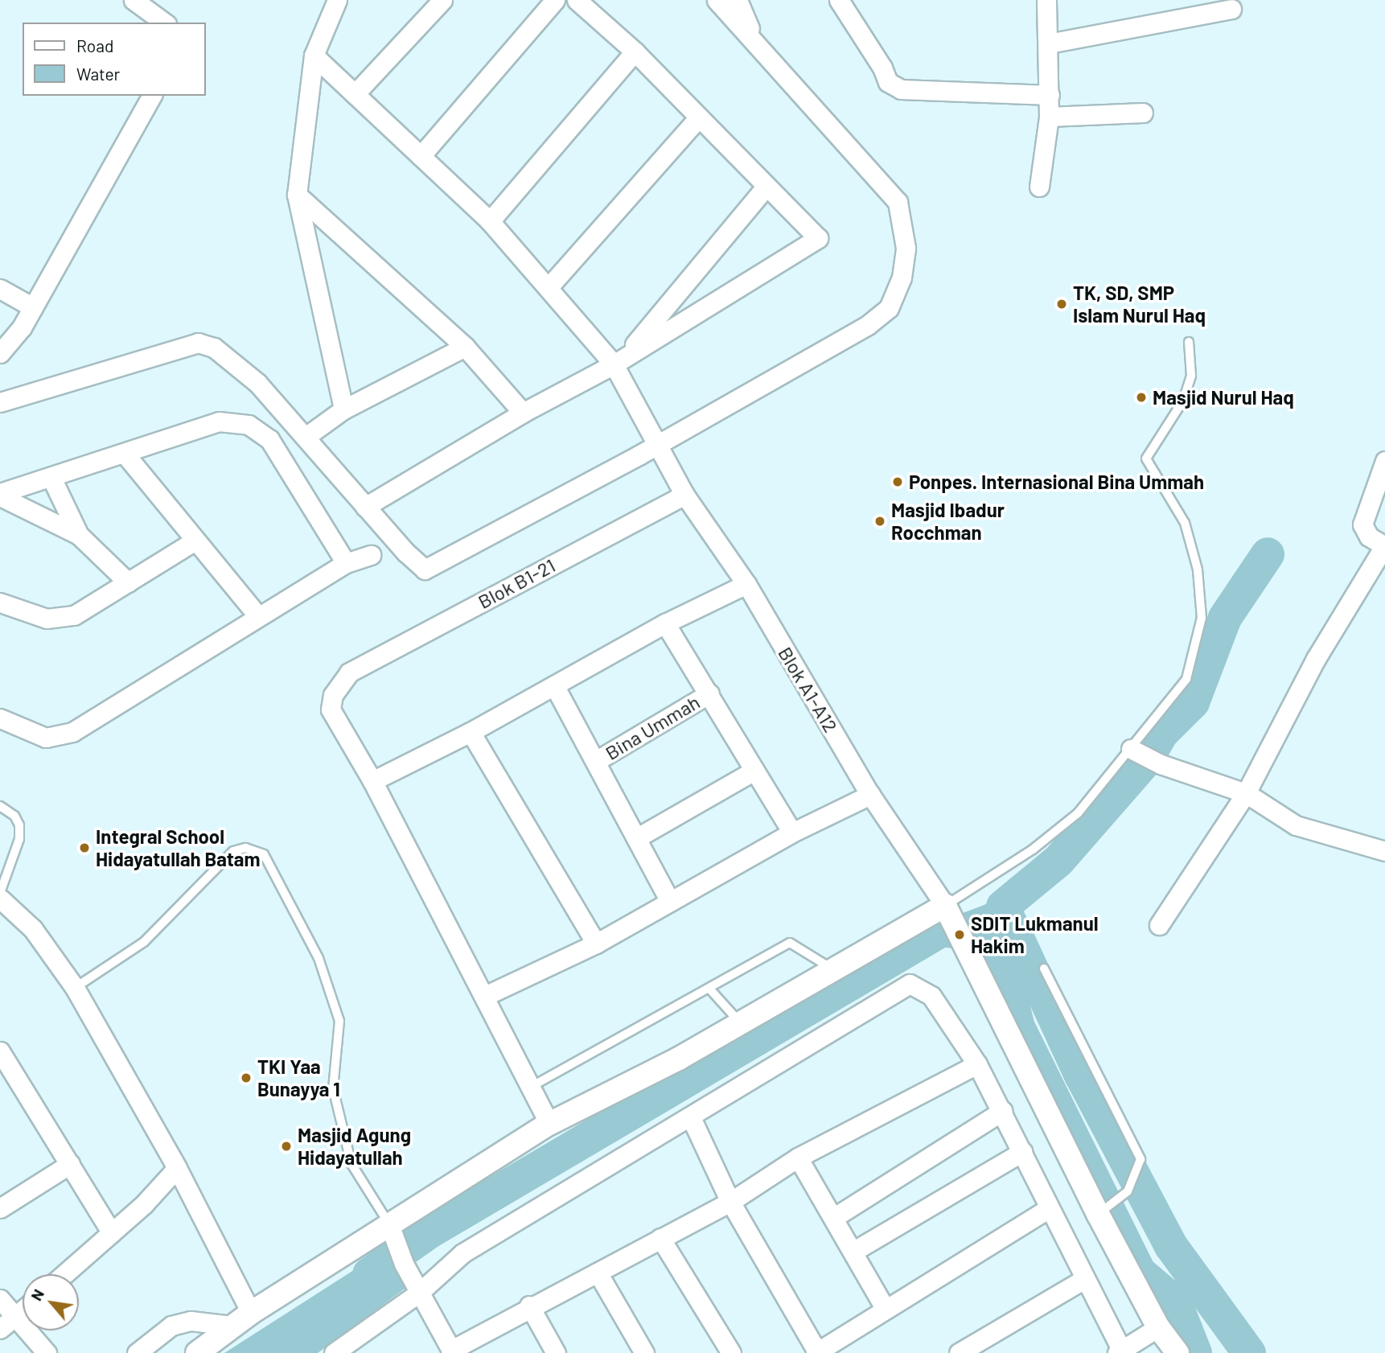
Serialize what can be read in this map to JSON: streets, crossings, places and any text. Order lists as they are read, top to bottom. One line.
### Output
{"streets":{"street":["Blok B1-21","Blok A1-A12","Bina Ummah"]},"crossings":[["Blok B1-21","Blok A1-A12"]],"places":["TK, SD, SMP Islam Nurul Haq","Masjid Nurul Haq","Ponpes. Internasional Bina Ummah","Masjid Ibadur Rocchman","Integral School Hidayatullah Batam","SDIT Lukmanul Hakim","TKI Yaa Bunayya 1","Masjid Agung Hidayatullah"],"legend":["Road","Water"],"north":"top left"}
